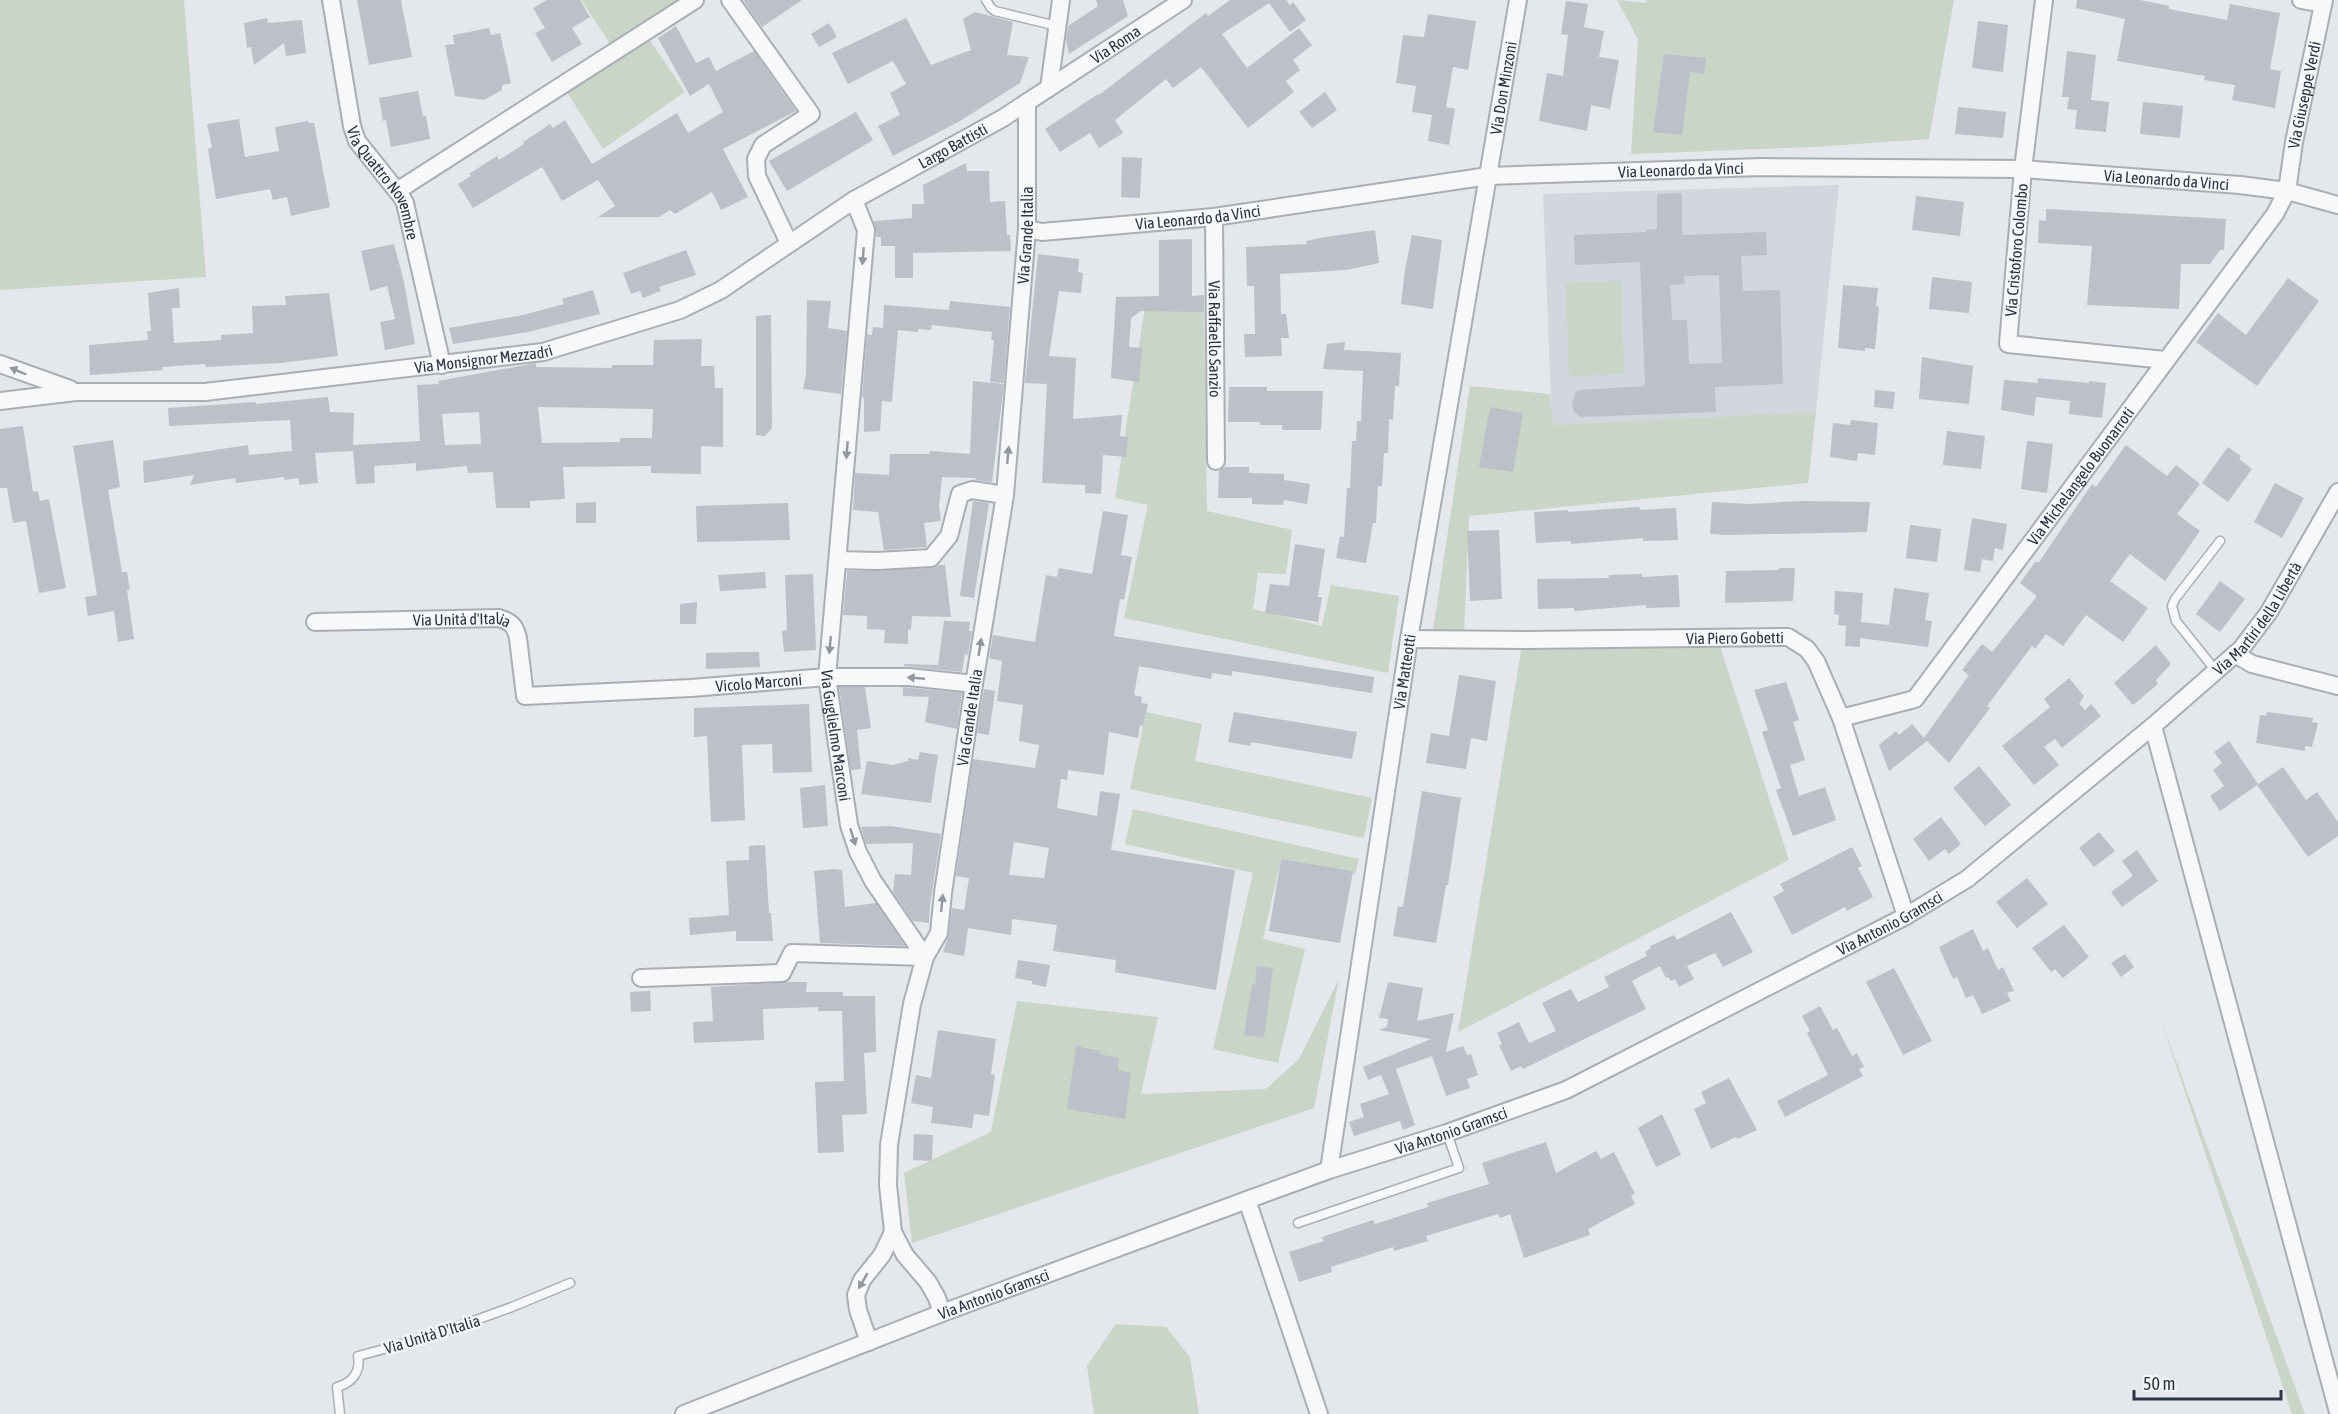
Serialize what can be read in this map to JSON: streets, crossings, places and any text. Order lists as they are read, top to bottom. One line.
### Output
{"streets":{"street":["Via Roma","Via Don Minzoni","Via Giuseppe Verdi","Largo Battisti","Via Leonardo da Vinci","Via Quattro Novembre","Via Grande Italia","Via Cristoforo Colombo","Via Raffaello Sanzio","Via Monsignor Mezzadri","Via Michelangelo Buonarroti","Via Martiri della Libertà","Via Unità d'Italia","Via Piero Gobetti","Via Matteotti","Vicolo Marconi","Via Guglielmo Marconi","Via Antonio Gramsci"],"lane":["Via Unità D'Italia"]},"crossings":[["Via Roma","Largo Battisti"],["Via Don Minzoni","Via Leonardo da Vinci"],["Via Don Minzoni","Via Matteotti"],["Via Giuseppe Verdi","Via Leonardo da Vinci"],["Via Giuseppe Verdi","Via Michelangelo Buonarroti"],["Largo Battisti","Via Grande Italia"],["Largo Battisti","Via Monsignor Mezzadri"],["Largo Battisti","Via Guglielmo Marconi"],["Via Leonardo da Vinci","Via Grande Italia"],["Via Leonardo da Vinci","Via Cristoforo Colombo"],["Via Leonardo da Vinci","Via Raffaello Sanzio"],["Via Leonardo da Vinci","Via Michelangelo Buonarroti"],["Via Leonardo da Vinci","Via Matteotti"],["Via Quattro Novembre","Via Monsignor Mezzadri"],["Via Grande Italia","Vicolo Marconi"],["Via Grande Italia","Via Guglielmo Marconi"],["Via Grande Italia","Via Antonio Gramsci"],["Via Cristoforo Colombo","Via Michelangelo Buonarroti"],["Via Monsignor Mezzadri","Via Guglielmo Marconi"],["Via Michelangelo Buonarroti","Via Piero Gobetti"],["Via Martiri della Libertà","Via Antonio Gramsci"],["Via Unità d'Italia","Vicolo Marconi"],["Via Piero Gobetti","Via Matteotti"],["Via Piero Gobetti","Via Antonio Gramsci"],["Via Matteotti","Via Antonio Gramsci"],["Vicolo Marconi","Via Guglielmo Marconi"]],"one_way":["Via Grande Italia","Vicolo Marconi","Via Guglielmo Marconi"],"scale_bar":"50 m"}
